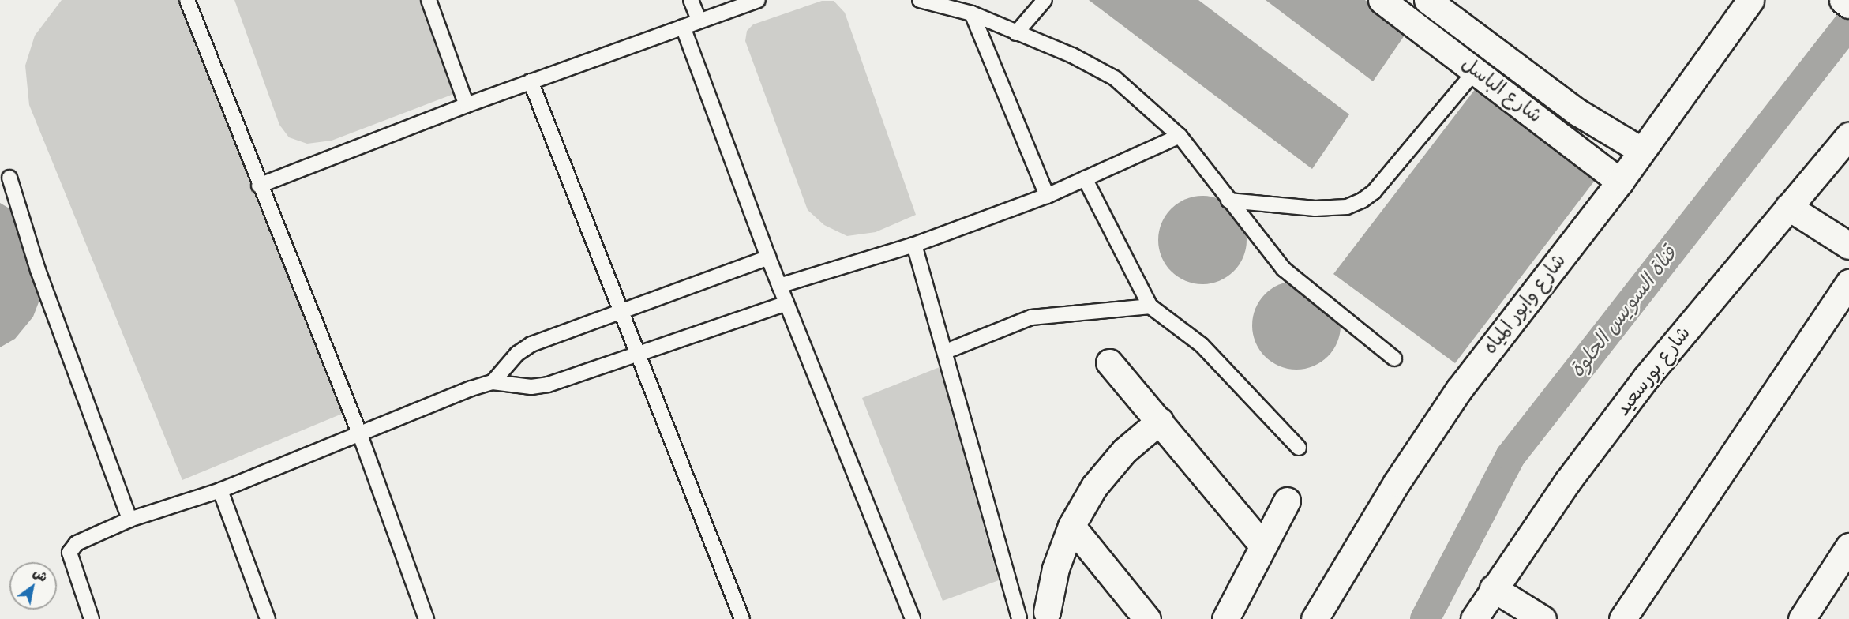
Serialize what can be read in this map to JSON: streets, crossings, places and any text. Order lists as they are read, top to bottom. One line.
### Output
{"streets":{"main road":["شارع الباسل","شارع وابور المياه","شارع بورسعيد"]},"crossings":[["شارع الباسل","شارع وابور المياه"]],"water":["قناة السويس الحلوة"],"north":"top right"}
